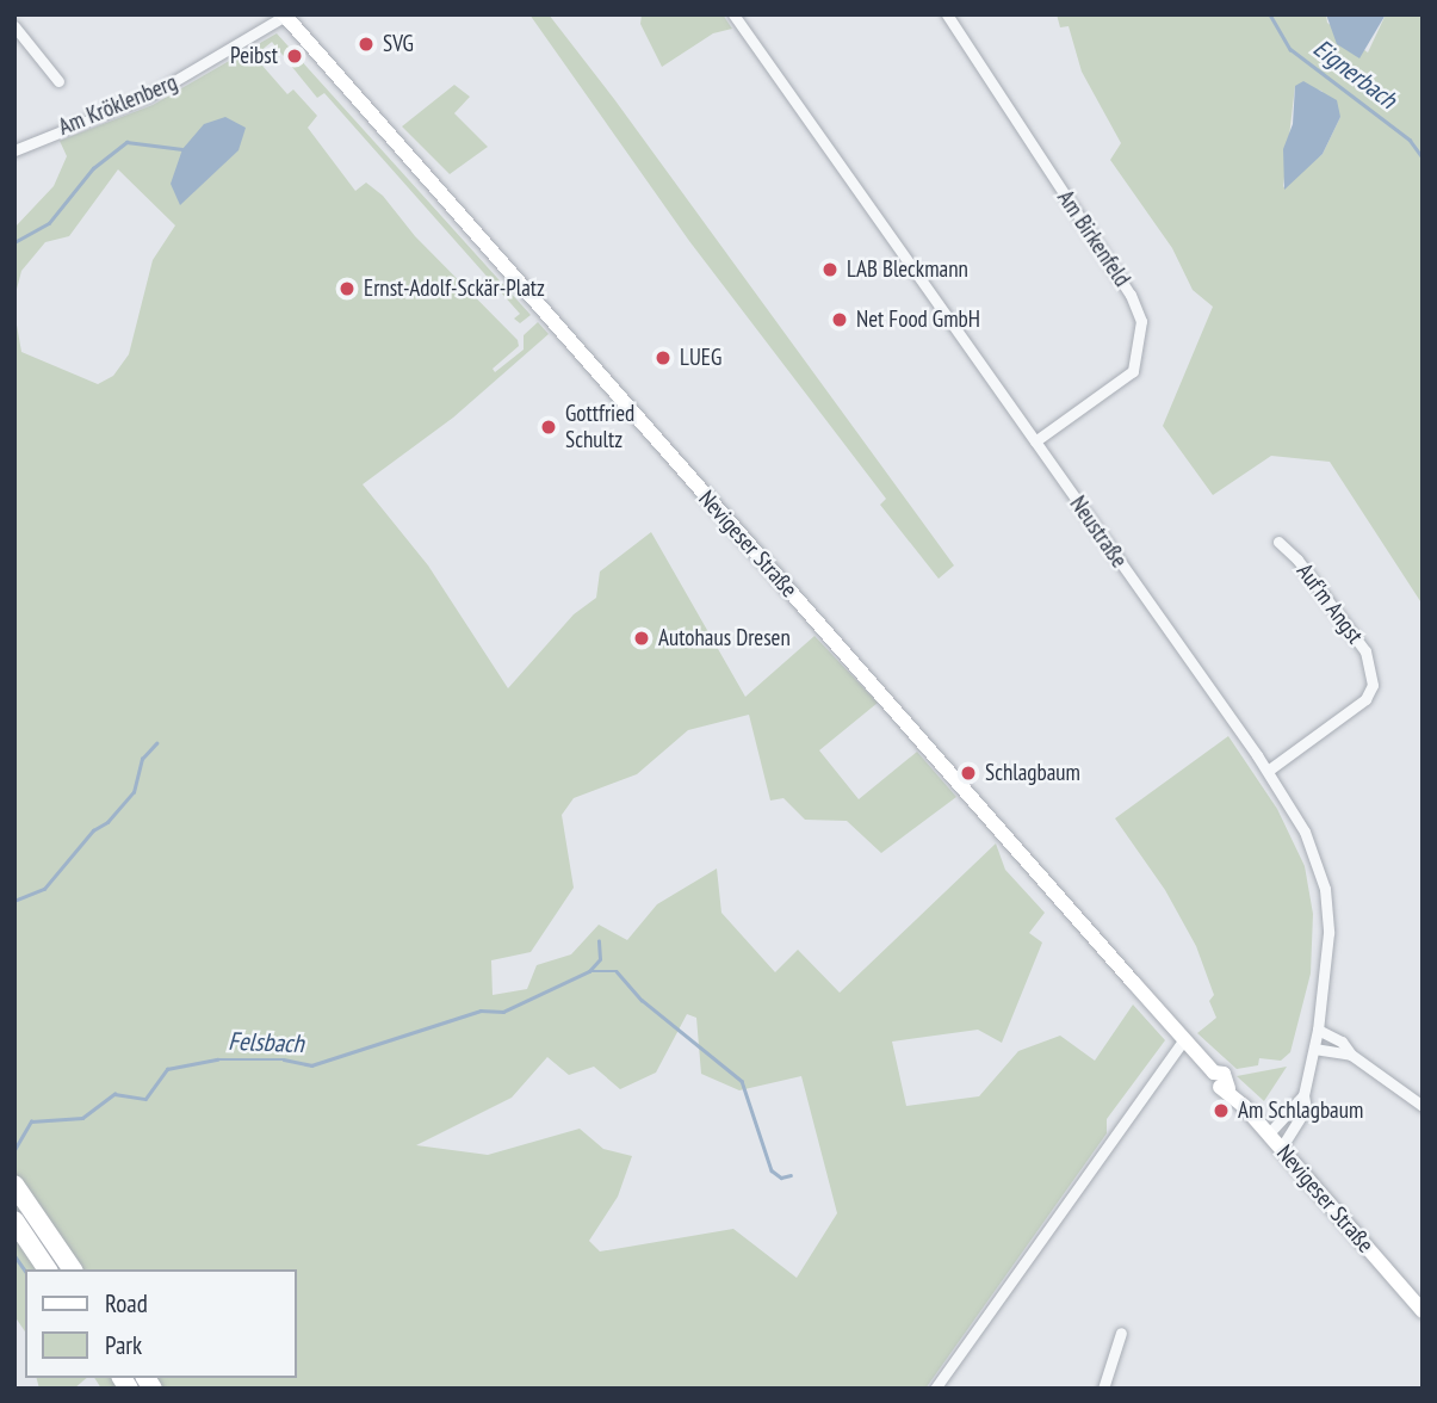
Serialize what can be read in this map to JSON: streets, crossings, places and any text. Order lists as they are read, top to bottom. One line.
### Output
{"streets":{"main road":["Nevigeser Straße"],"street":["Am Kröklenberg","Am Birkenfeld","Neustraße","Auf'm Angst"]},"crossings":[["Am Kröklenberg","Nevigeser Straße"],["Am Birkenfeld","Neustraße"],["Neustraße","Nevigeser Straße"],["Neustraße","Auf'm Angst"]],"water":["Eignerbach","Felsbach"],"places":["SVG","Peibst","LAB Bleckmann","Ernst-Adolf-Sckär-Platz","Net Food GmbH","LUEG","Gottfried Schultz","Autohaus Dresen","Schlagbaum","Am Schlagbaum"],"legend":["Road","Park"]}
